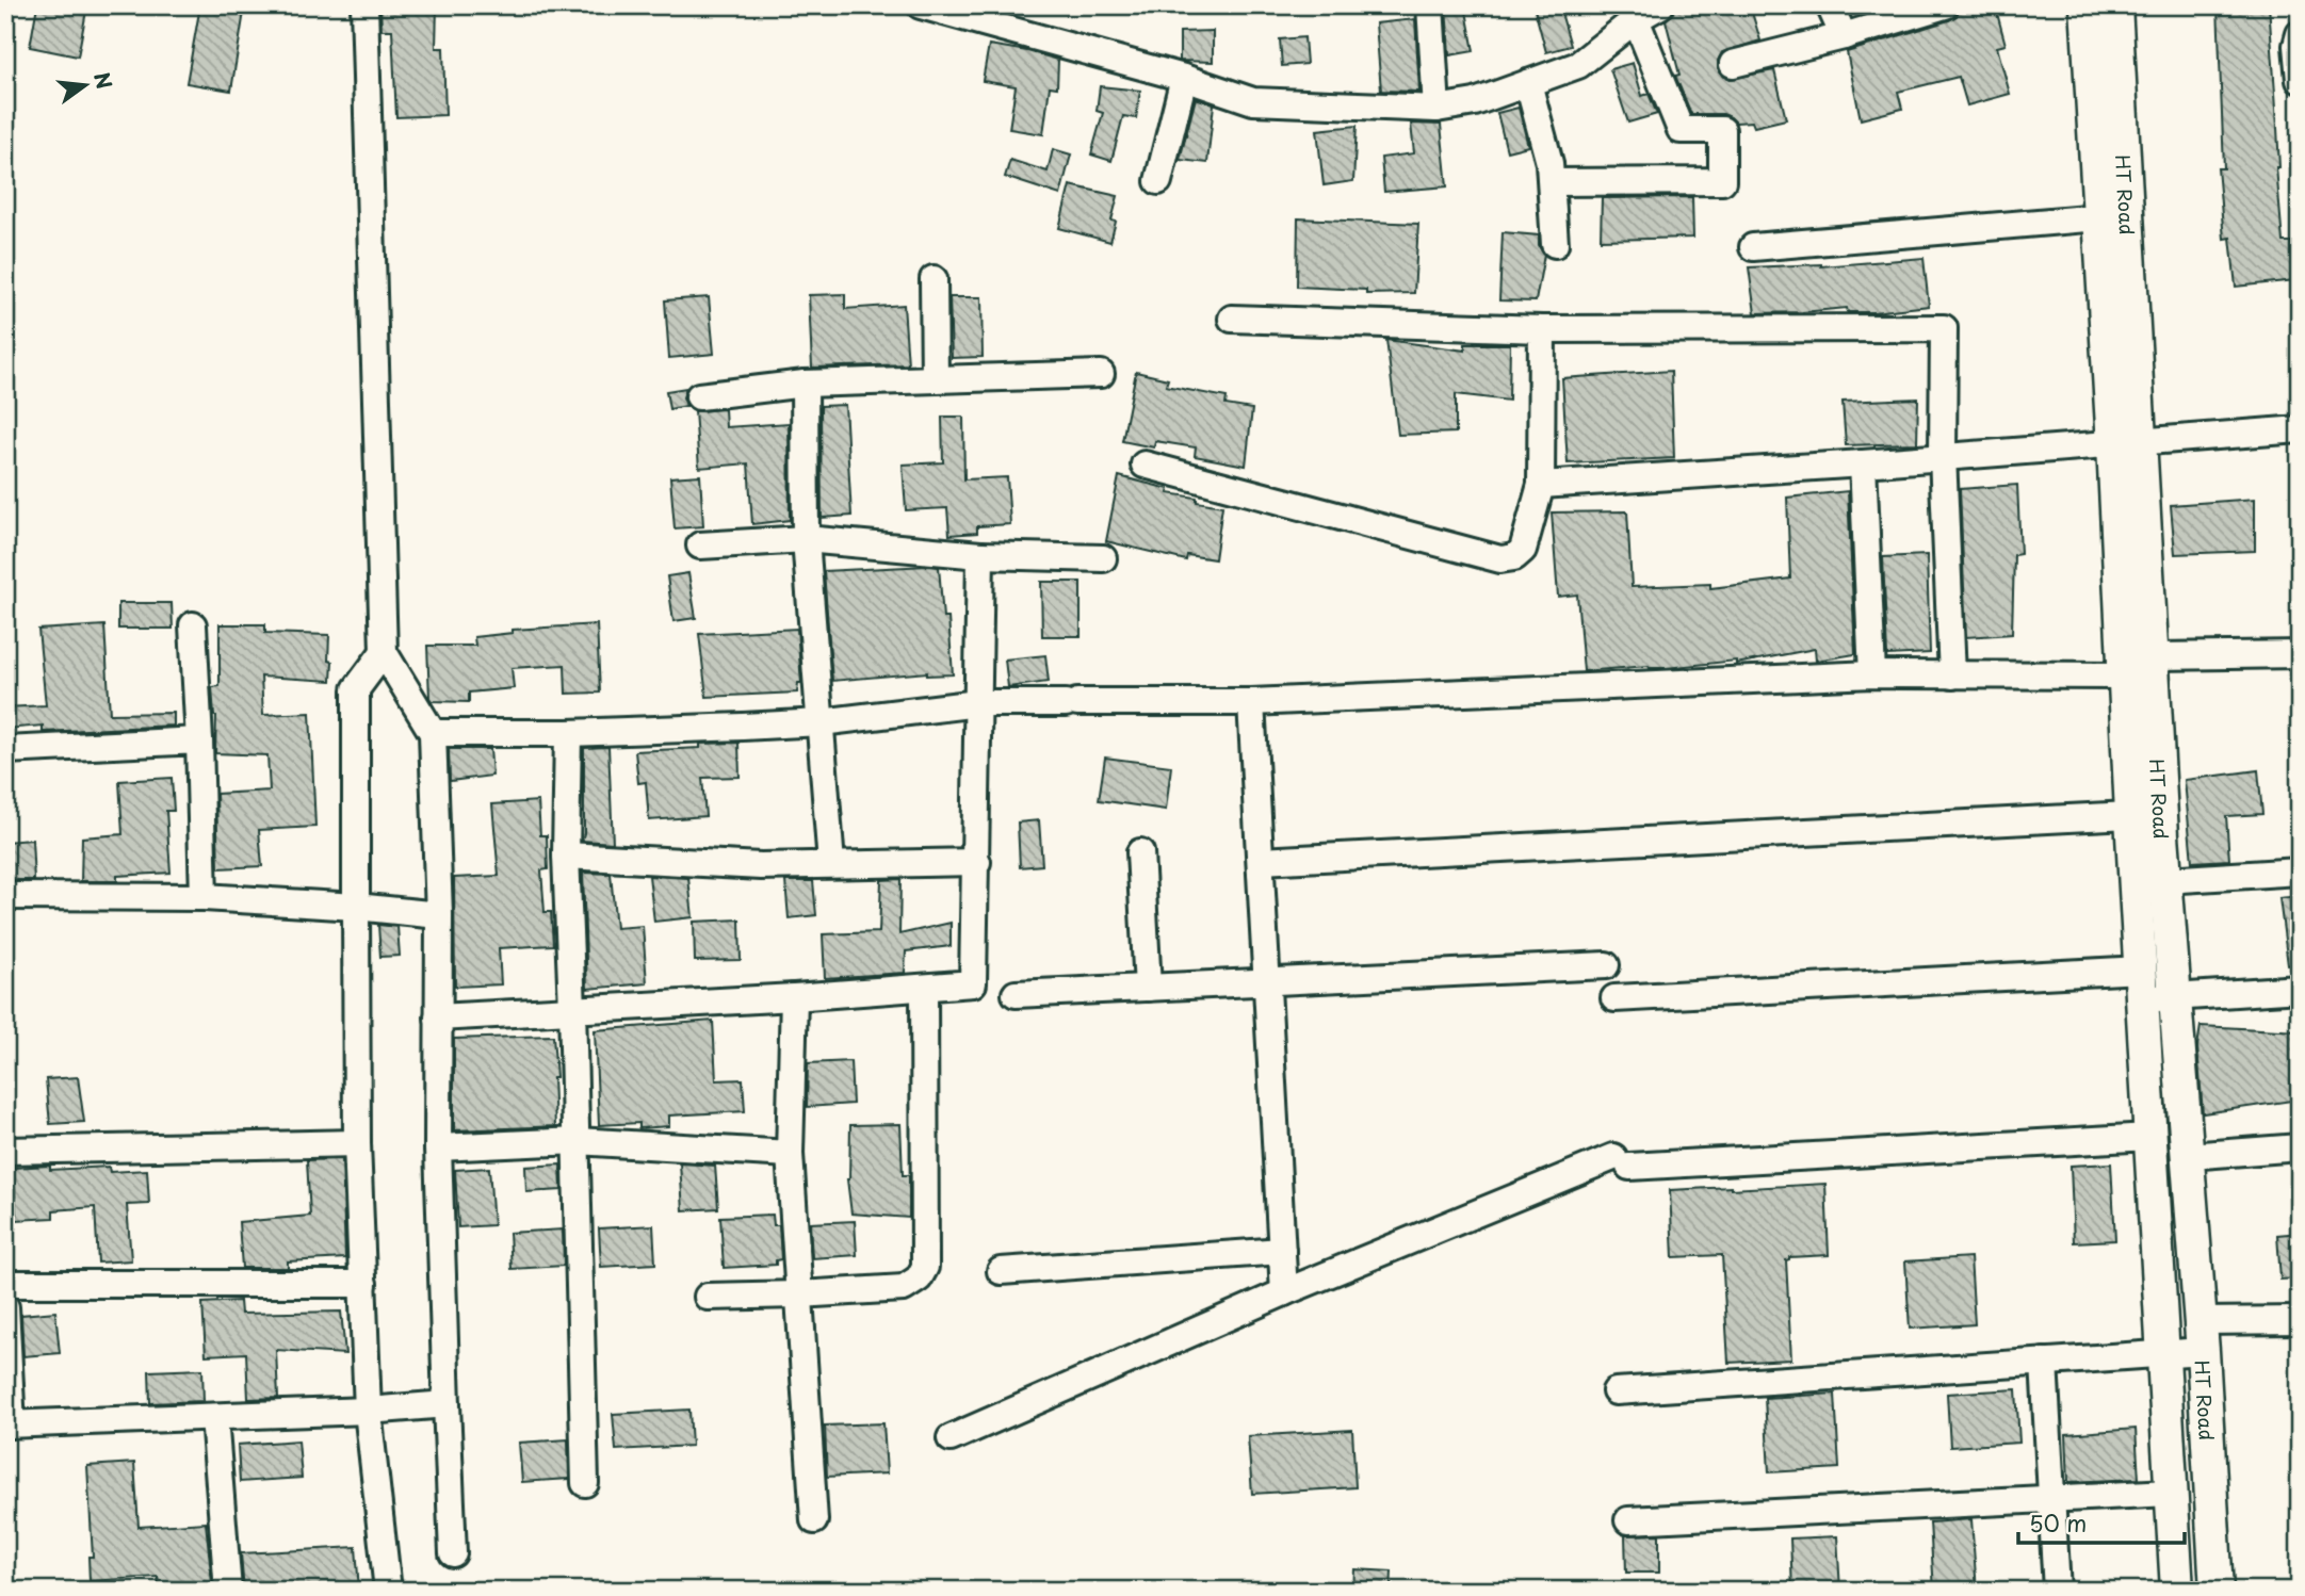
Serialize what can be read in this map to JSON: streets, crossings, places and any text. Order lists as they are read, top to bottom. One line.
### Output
{"streets":{"street":["HT Road"]},"scale_bar":"50 m","north":"right"}
